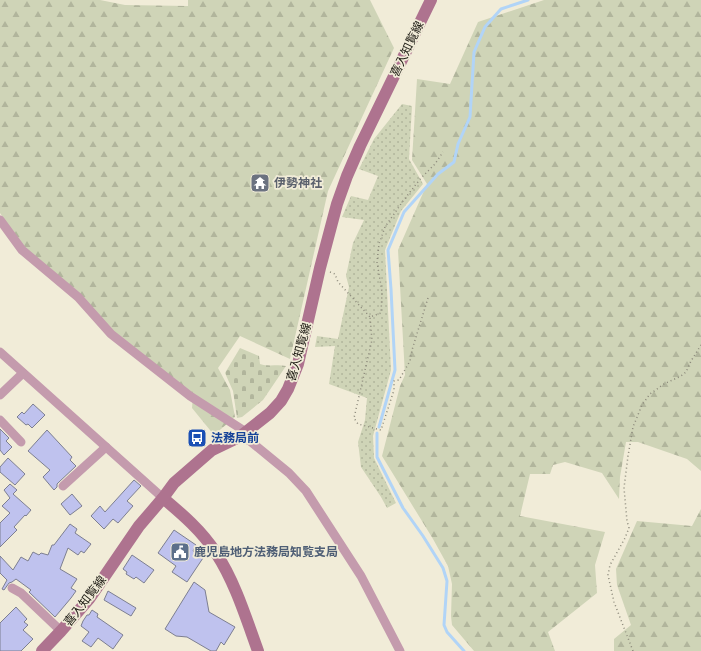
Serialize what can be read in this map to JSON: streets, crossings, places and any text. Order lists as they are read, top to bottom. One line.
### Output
{"streets":{"main road":["喜入知覧線"]},"places":{"temple":["伊勢神社"],"bus stop":["法務局前"],"public building":["鹿児島地方法務局知覧支局"]}}
